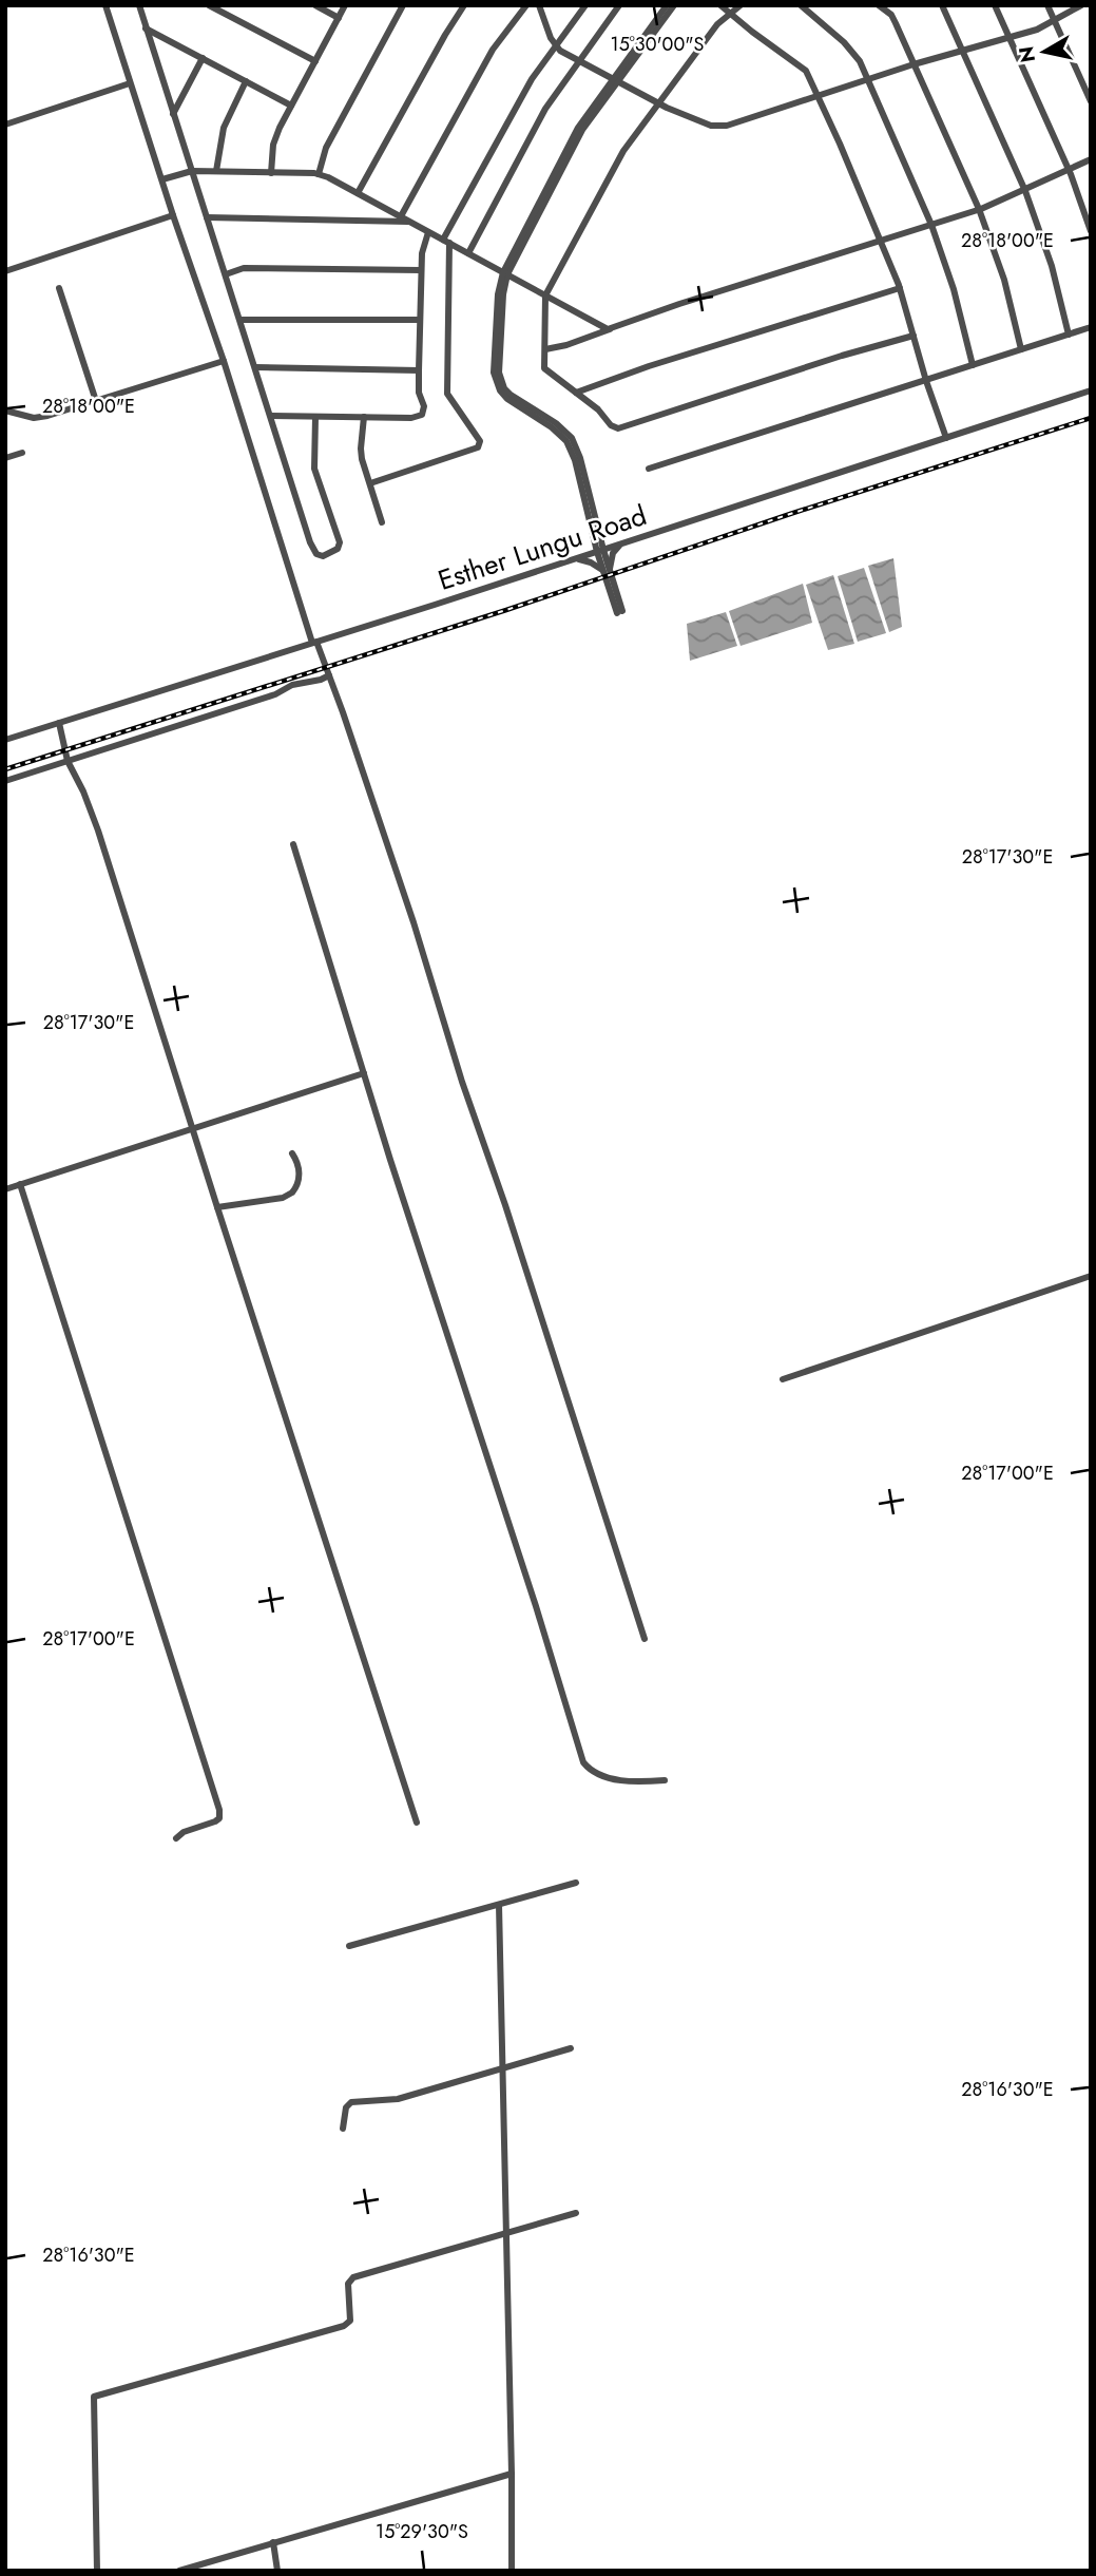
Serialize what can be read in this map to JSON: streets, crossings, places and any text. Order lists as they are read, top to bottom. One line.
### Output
{"streets":{"street":["Esther Lungu Road"]},"north":"left","coordinates":["15°30'00\"S","28°18'00\"E","28°17'30\"E","28°17'00\"E","28°16'30\"E","15°29'30\"S"]}
